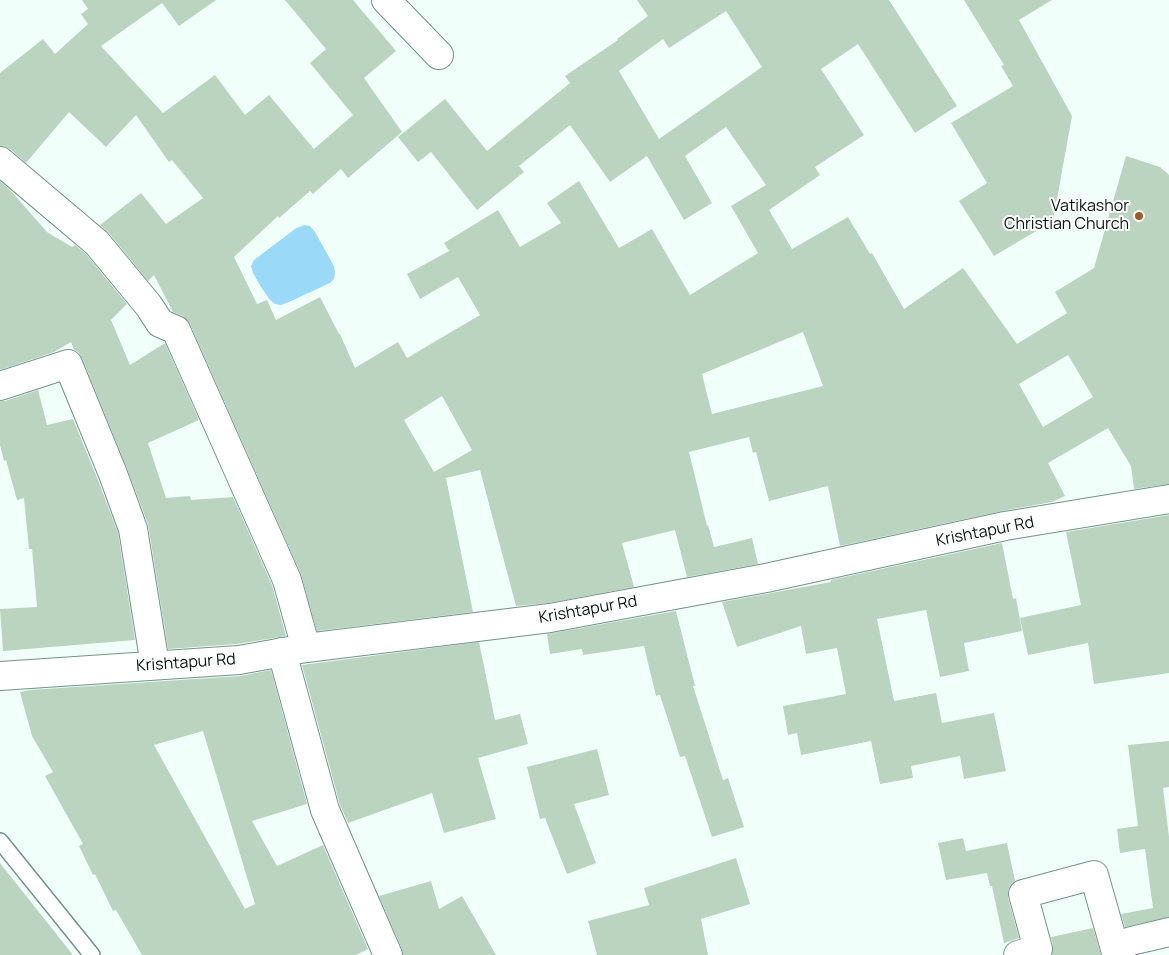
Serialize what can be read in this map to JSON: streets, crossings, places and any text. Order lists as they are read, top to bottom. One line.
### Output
{"streets":{"street":["Krishtapur Rd"]},"places":["Vatikashor Christian Church"]}
